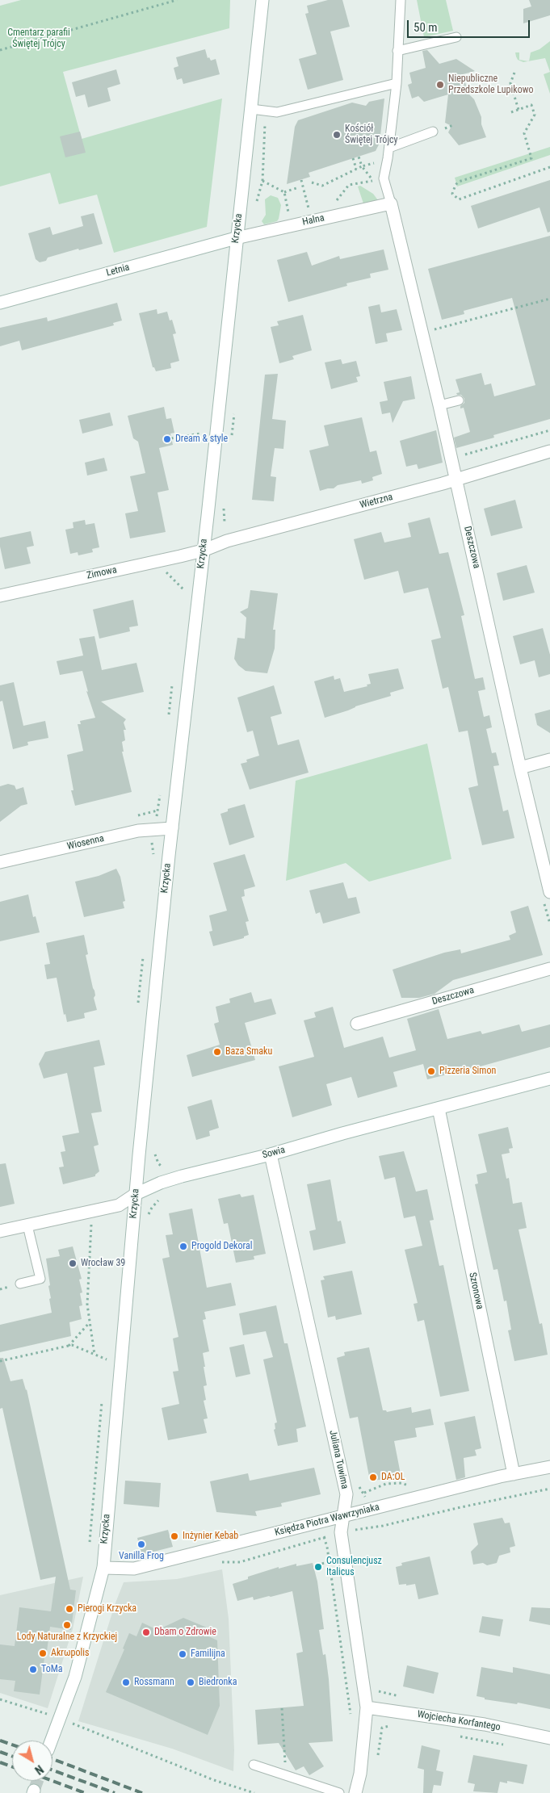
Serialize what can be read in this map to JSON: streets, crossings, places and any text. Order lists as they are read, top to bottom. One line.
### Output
{"streets":{"street":["Halna","Krzycka","Letnia","Wietrzna","Deszczowa","Zimowa","Wiosenna","Sowia","Szronowa","Juliana Tuwima","Księdza Piotra Wawrzyniaka","Wojciecha Korfantego"]},"crossings":[["Halna","Krzycka"],["Halna","Letnia"],["Halna","Deszczowa"],["Krzycka","Letnia"],["Krzycka","Wietrzna"],["Krzycka","Zimowa"],["Krzycka","Wiosenna"],["Krzycka","Sowia"],["Krzycka","Księdza Piotra Wawrzyniaka"],["Wietrzna","Deszczowa"],["Wietrzna","Zimowa"],["Sowia","Szronowa"],["Sowia","Juliana Tuwima"],["Szronowa","Księdza Piotra Wawrzyniaka"],["Juliana Tuwima","Księdza Piotra Wawrzyniaka"],["Juliana Tuwima","Wojciecha Korfantego"]],"parks":["Cmentarz parafii Świętej Trójcy"],"places":["Niepubliczne Przedszkole Lupikowo","Kościół Świętej Trójcy","Dream & style","Baza Smaku","Pizzeria Simon","Progold Dekoral","Wrocław 39","DA:OL","Inżynier Kebab","Vanilla Frog","Consulencjusz Italicus","Pierogi Krzycka","Lody Naturalne z Krzyckiej","Dbam o Zdrowie","Akrωpolis","Familijna","ToMa","Rossmann","Biedronka"],"scale_bar":"50 m","north":"bottom right"}
